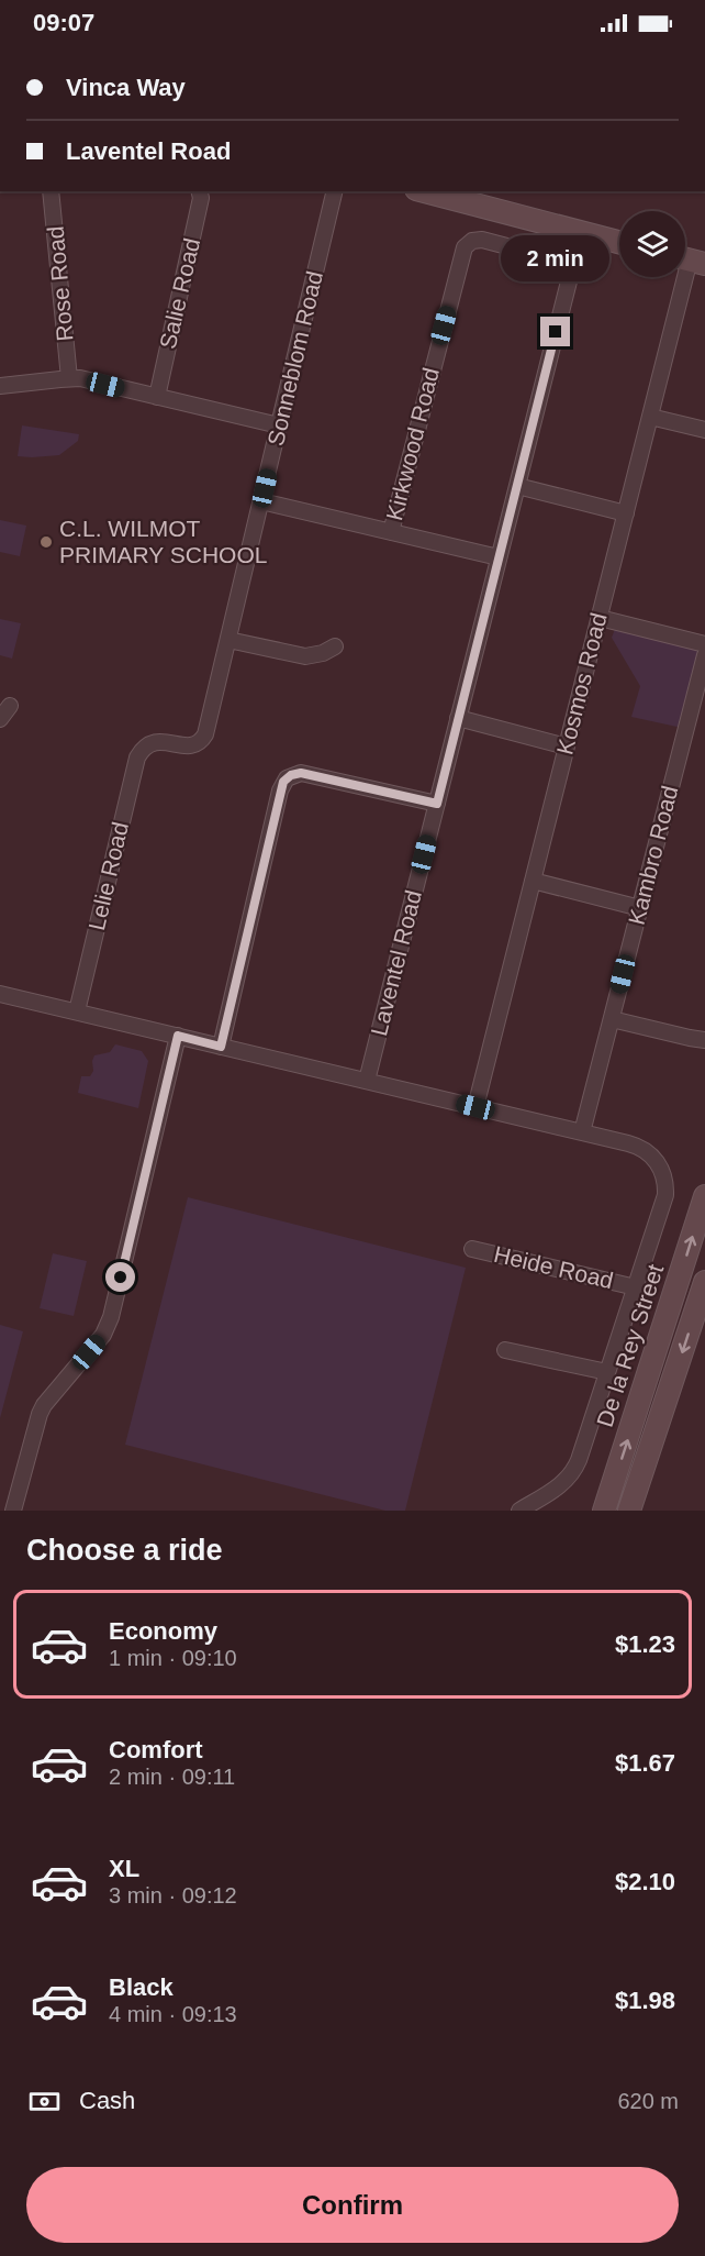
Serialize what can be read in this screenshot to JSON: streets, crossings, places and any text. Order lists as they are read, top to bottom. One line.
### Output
{"streets":{"main road":["De la Rey Street"],"street":["Rose Road","Salie Road","Sonneblom Road","Kirkwood Road","Kosmos Road","Kambro Road","Lelie Road","Laventel Road","Heide Road"]},"crossings":[["Sonneblom Road","Lelie Road"],["Kirkwood Road","Laventel Road"]],"places":["C.L. WILMOT PRIMARY SCHOOL"],"page":{"status":"09:07","banner":["Vinca Way","Laventel Road"],"bubble":"2 min","heading":"Choose a ride","list":[{"name":"Economy","note":"1 min · 09:10","value":"$1.23"},{"name":"Comfort","note":"2 min · 09:11","value":"$1.67"},{"name":"XL","note":"3 min · 09:12","value":"$2.10"},{"name":"Black","note":"4 min · 09:13","value":"$1.98"}],"pay":["Cash","620 m"],"buttons":"Confirm"}}
